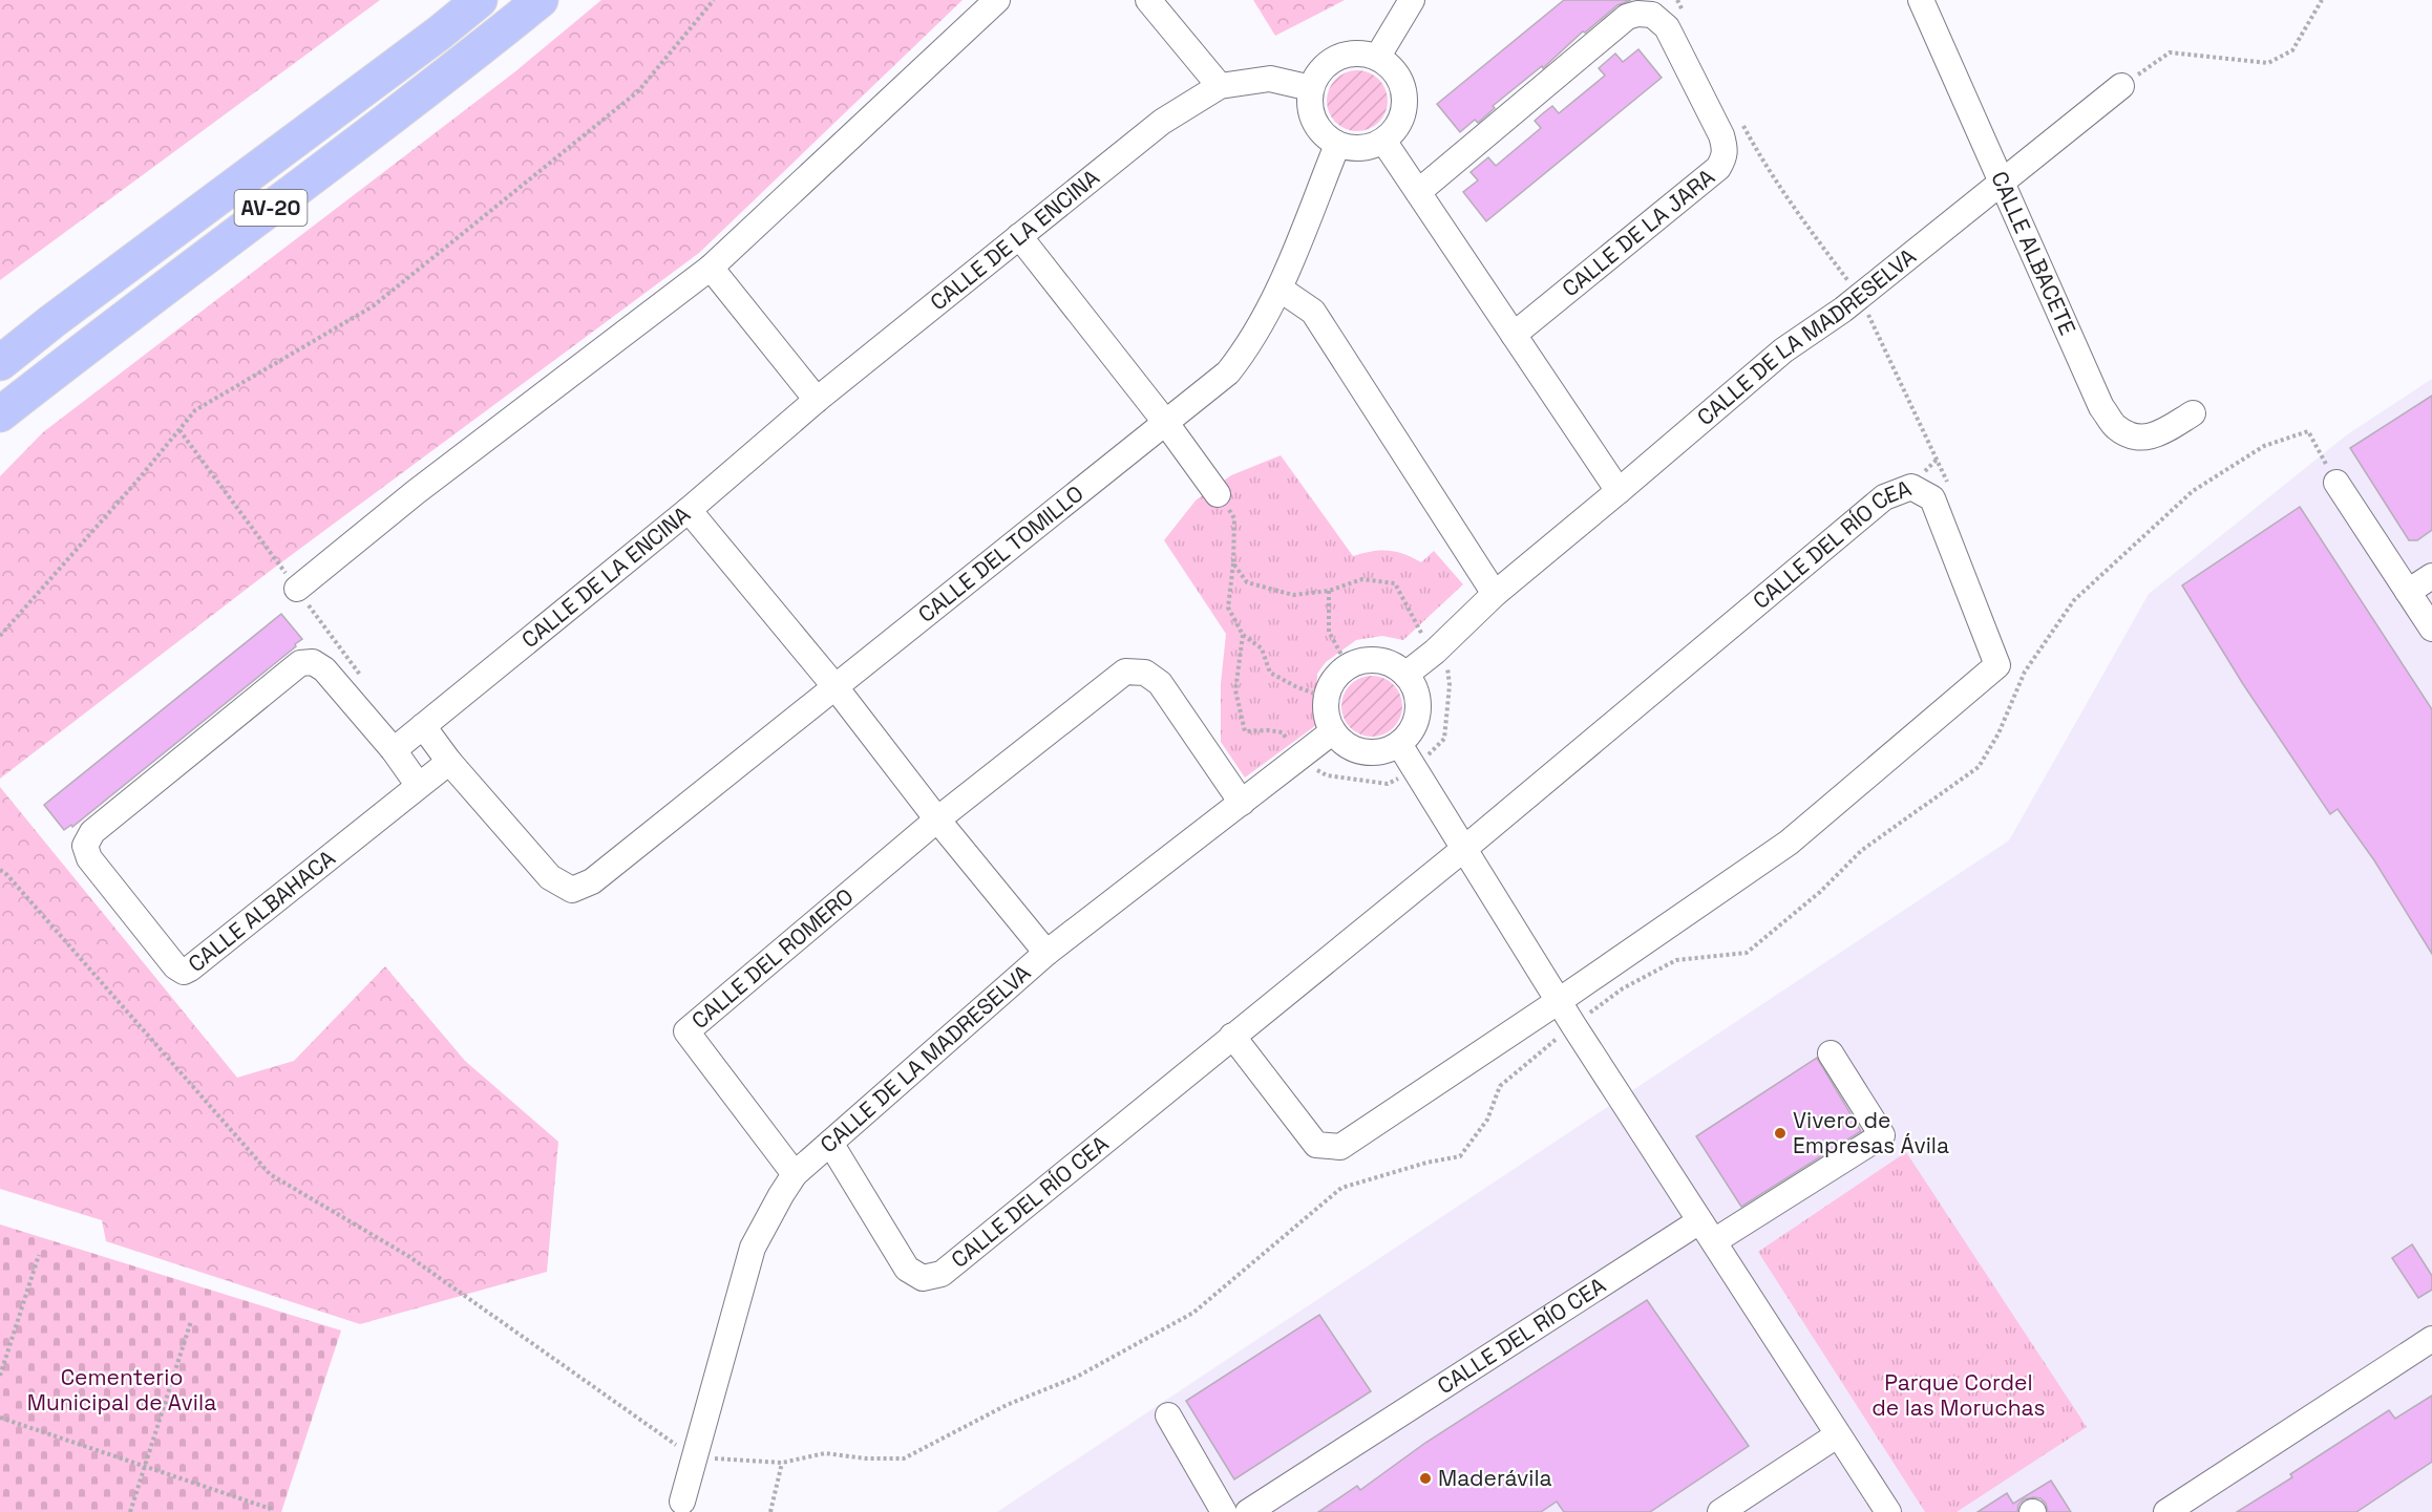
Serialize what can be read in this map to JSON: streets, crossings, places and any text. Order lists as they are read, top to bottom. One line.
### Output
{"streets":{"highway":["AV-20"],"street":["CALLE DE LA JARA","CALLE DE LA ENCINA","CALLE ALBACETE","CALLE DE LA MADRESELVA","CALLE DEL RÍO CEA","CALLE DEL TOMILLO","CALLE ALBAHACA","CALLE DEL ROMERO"]},"crossings":[["CALLE DE LA ENCINA","CALLE DEL TOMILLO"],["CALLE DE LA ENCINA","CALLE ALBAHACA"],["CALLE ALBACETE","CALLE DE LA MADRESELVA"],["CALLE DE LA MADRESELVA","CALLE DEL RÍO CEA"],["CALLE DE LA MADRESELVA","CALLE DEL ROMERO"],["CALLE DEL TOMILLO","CALLE ALBAHACA"]],"parks":["Cementerio Municipal de Avila","Parque Cordel de las Moruchas"],"places":["Vivero de Empresas Ávila","Maderávila"]}
